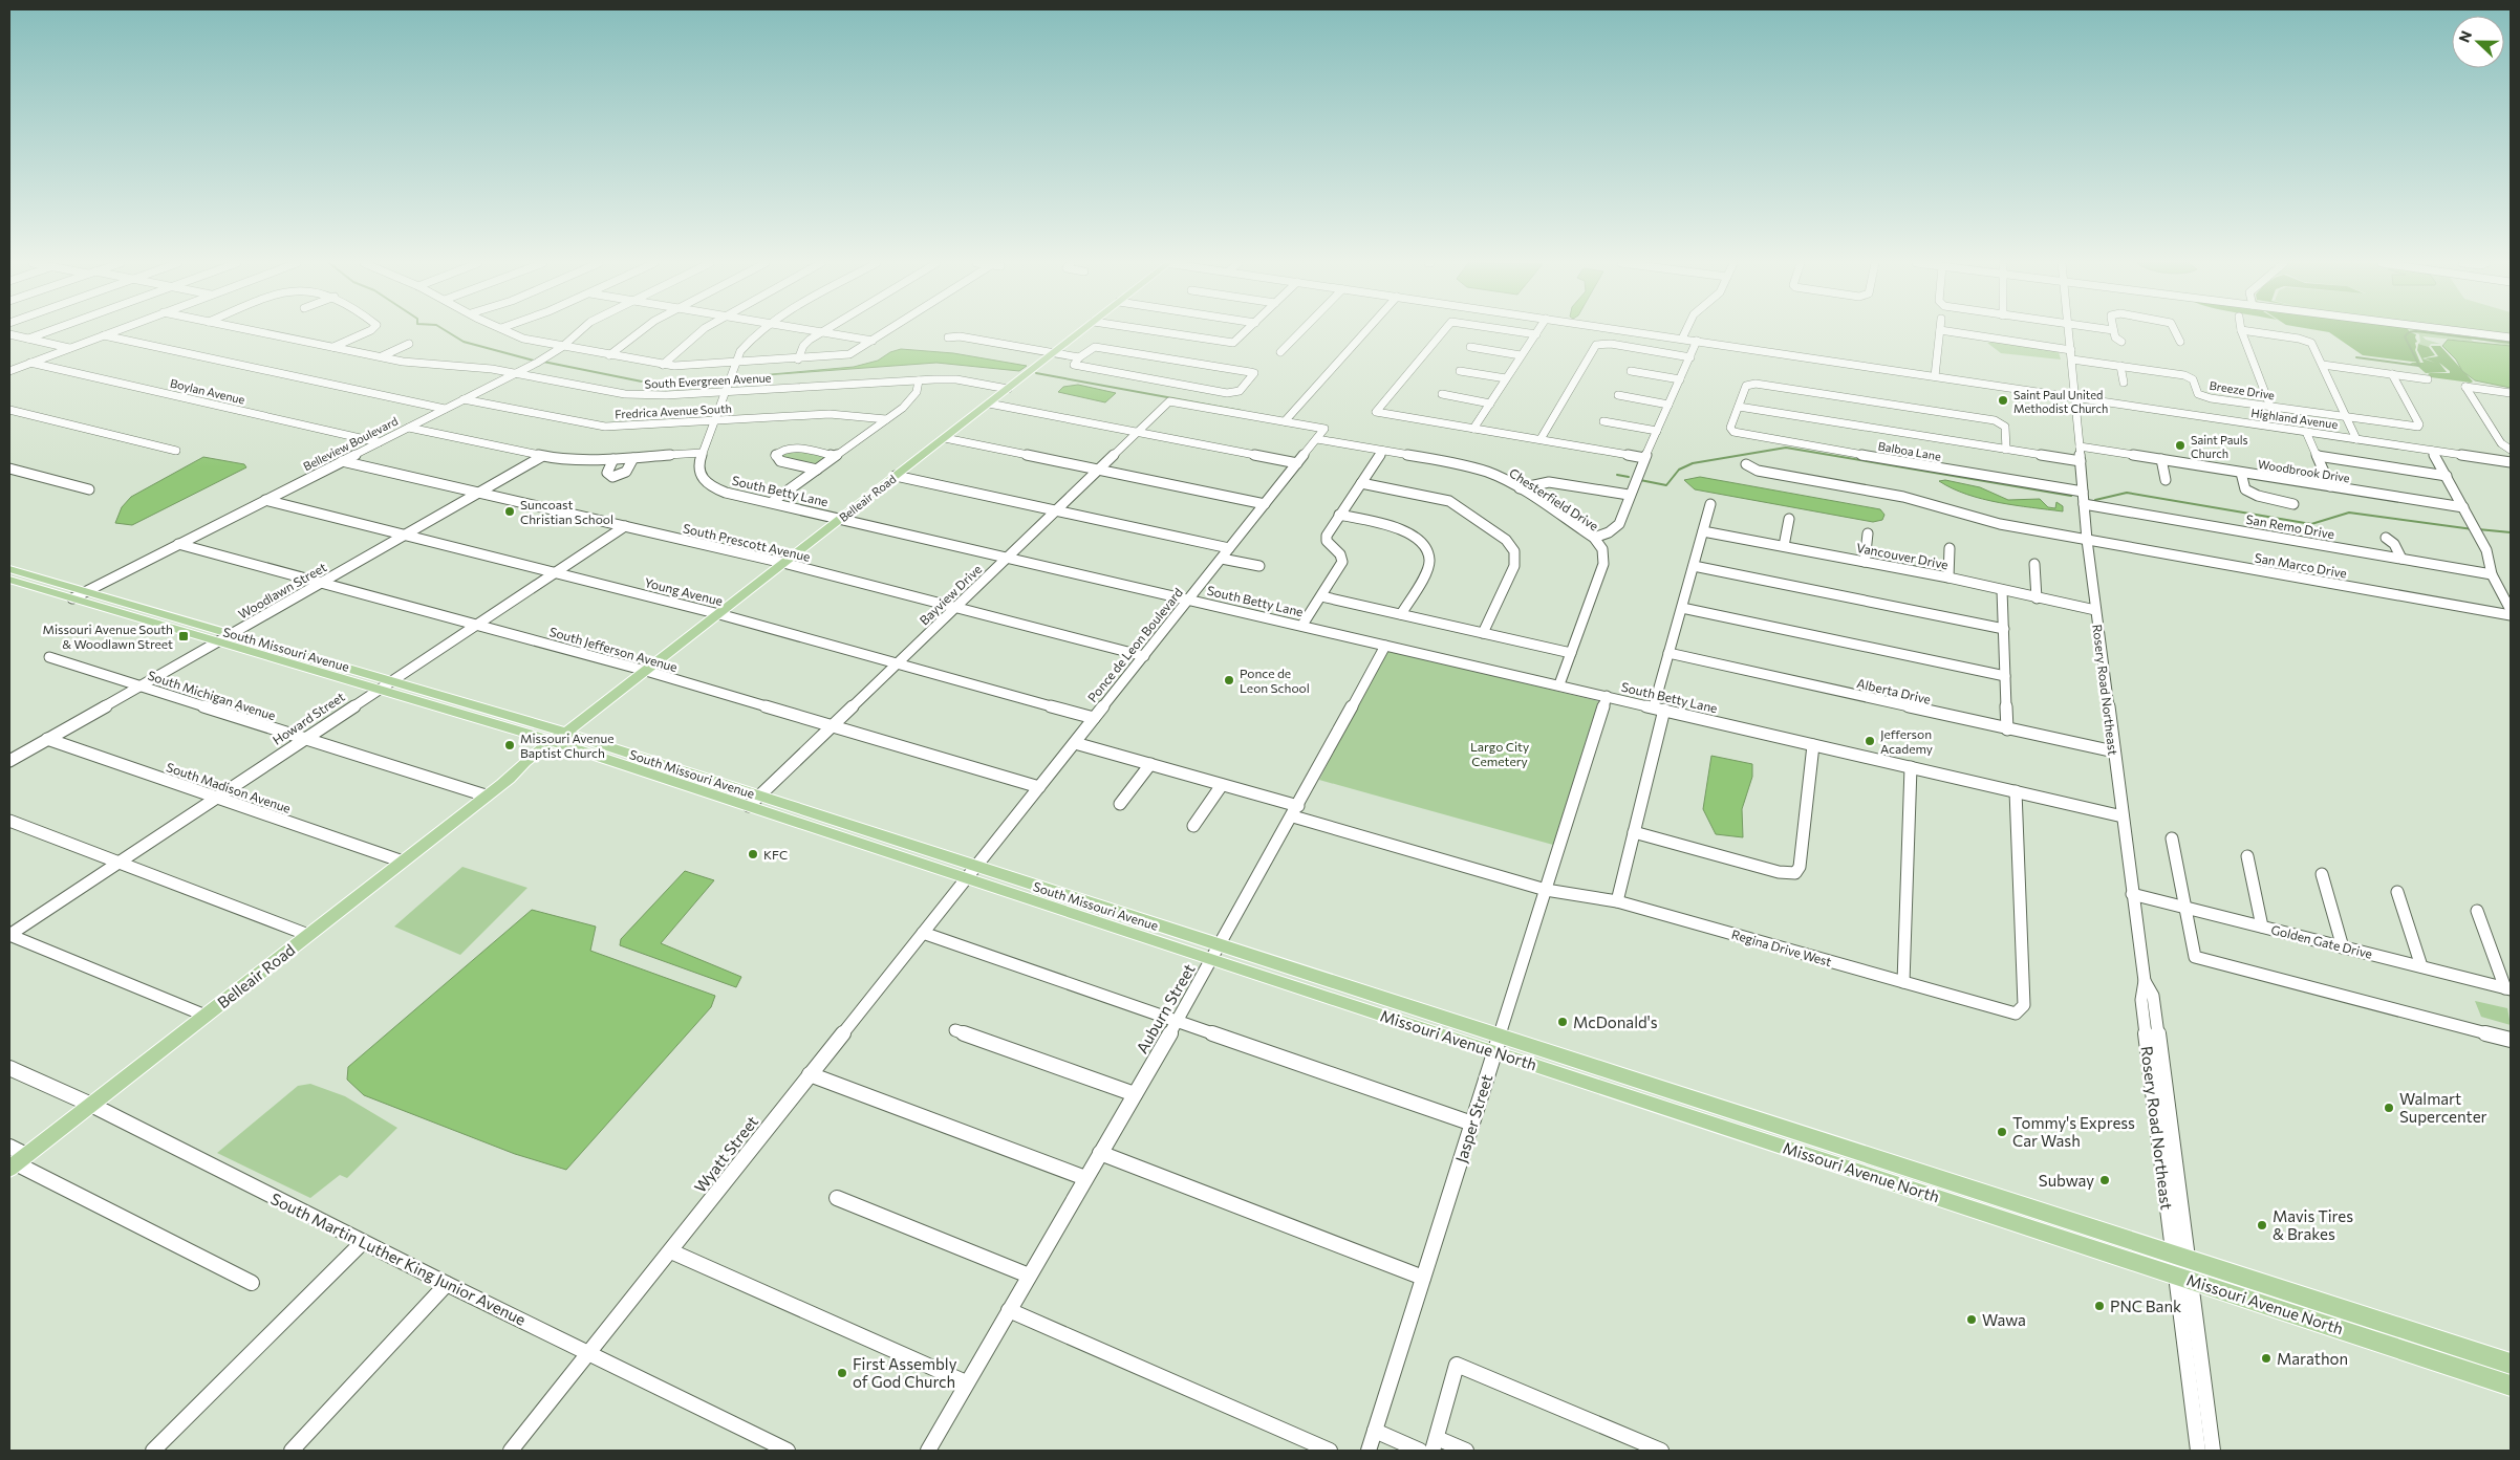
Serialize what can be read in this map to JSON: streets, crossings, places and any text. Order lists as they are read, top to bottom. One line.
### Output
{"streets":{"main road":["Belleair Road","South Missouri Avenue","Missouri Avenue North"],"street":["South Evergreen Avenue","Breeze Drive","Boylan Avenue","Fredrica Avenue South","Highland Avenue","Belleview Boulevard","Balboa Lane","Woodbrook Drive","South Betty Lane","Chesterfield Drive","San Remo Drive","South Prescott Avenue","Vancouver Drive","San Marco Drive","Woodlawn Street","Young Avenue","Bayview Drive","Ponce de Leon Boulevard","South Jefferson Avenue","Rosery Road Northeast","Alberta Drive","South Michigan Avenue","Howard Street","South Madison Avenue","Golden Gate Drive","Regina Drive West","Auburn Street","Jasper Street","Wyatt Street","South Martin Luther King Junior Avenue"]},"crossings":[["South Evergreen Avenue","Belleview Boulevard"],["South Evergreen Avenue","South Betty Lane"],["South Evergreen Avenue","Belleair Road"],["Breeze Drive","Rosery Road Northeast"],["Boylan Avenue","Belleview Boulevard"],["Fredrica Avenue South","Belleview Boulevard"],["Fredrica Avenue South","South Betty Lane"],["Highland Avenue","Rosery Road Northeast"],["Belleview Boulevard","South Prescott Avenue"],["Belleview Boulevard","Young Avenue"],["Belleview Boulevard","South Missouri Avenue"],["Belleview Boulevard","South Jefferson Avenue"],["Balboa Lane","Rosery Road Northeast"],["Woodbrook Drive","Rosery Road Northeast"],["South Betty Lane","Belleair Road"],["South Betty Lane","Chesterfield Drive"],["South Betty Lane","Bayview Drive"],["South Betty Lane","Ponce de Leon Boulevard"],["South Betty Lane","Rosery Road Northeast"],["South Betty Lane","Regina Drive West"],["South Betty Lane","Auburn Street"],["South Betty Lane","Jasper Street"],["Belleair Road","South Prescott Avenue"],["Belleair Road","Young Avenue"],["Belleair Road","South Missouri Avenue"],["Belleair Road","South Jefferson Avenue"],["Belleair Road","South Michigan Avenue"],["Belleair Road","South Madison Avenue"],["Belleair Road","South Martin Luther King Junior Avenue"],["Chesterfield Drive","Ponce de Leon Boulevard"],["San Remo Drive","Rosery Road Northeast"],["South Prescott Avenue","Woodlawn Street"],["South Prescott Avenue","Bayview Drive"],["South Prescott Avenue","Ponce de Leon Boulevard"],["South Prescott Avenue","Howard Street"],["Vancouver Drive","Rosery Road Northeast"],["San Marco Drive","Rosery Road Northeast"],["Woodlawn Street","Young Avenue"],["Woodlawn Street","South Missouri Avenue"],["Woodlawn Street","South Jefferson Avenue"],["Woodlawn Street","South Michigan Avenue"],["Woodlawn Street","South Madison Avenue"],["Young Avenue","Bayview Drive"],["Young Avenue","Ponce de Leon Boulevard"],["Young Avenue","Howard Street"],["Bayview Drive","Ponce de Leon Boulevard"],["Bayview Drive","South Missouri Avenue"],["Bayview Drive","South Jefferson Avenue"],["Ponce de Leon Boulevard","South Missouri Avenue"],["Ponce de Leon Boulevard","South Jefferson Avenue"],["Ponce de Leon Boulevard","Wyatt Street"],["South Missouri Avenue","Howard Street"],["South Missouri Avenue","Auburn Street"],["South Missouri Avenue","Missouri Avenue North"],["South Missouri Avenue","Wyatt Street"],["South Jefferson Avenue","Howard Street"],["Rosery Road Northeast","Alberta Drive"],["Rosery Road Northeast","Golden Gate Drive"],["Rosery Road Northeast","Missouri Avenue North"],["South Michigan Avenue","Howard Street"],["Howard Street","South Madison Avenue"],["Regina Drive West","Auburn Street"],["Regina Drive West","Jasper Street"],["Auburn Street","Missouri Avenue North"],["Missouri Avenue North","Jasper Street"],["Wyatt Street","South Martin Luther King Junior Avenue"]],"parks":["Largo City Cemetery"],"places":{"other":["Saint Paul United Methodist Church","Saint Pauls Church","Suncoast Christian School","Ponce de Leon School","Jefferson Academy","Missouri Avenue Baptist Church","KFC","McDonald's","Walmart Supercenter","Tommy's Express Car Wash","Subway","Mavis Tires & Brakes","PNC Bank","Wawa","Marathon","First Assembly of God Church"],"transit":["Missouri Avenue South & Woodlawn Street"]},"north":"left"}
